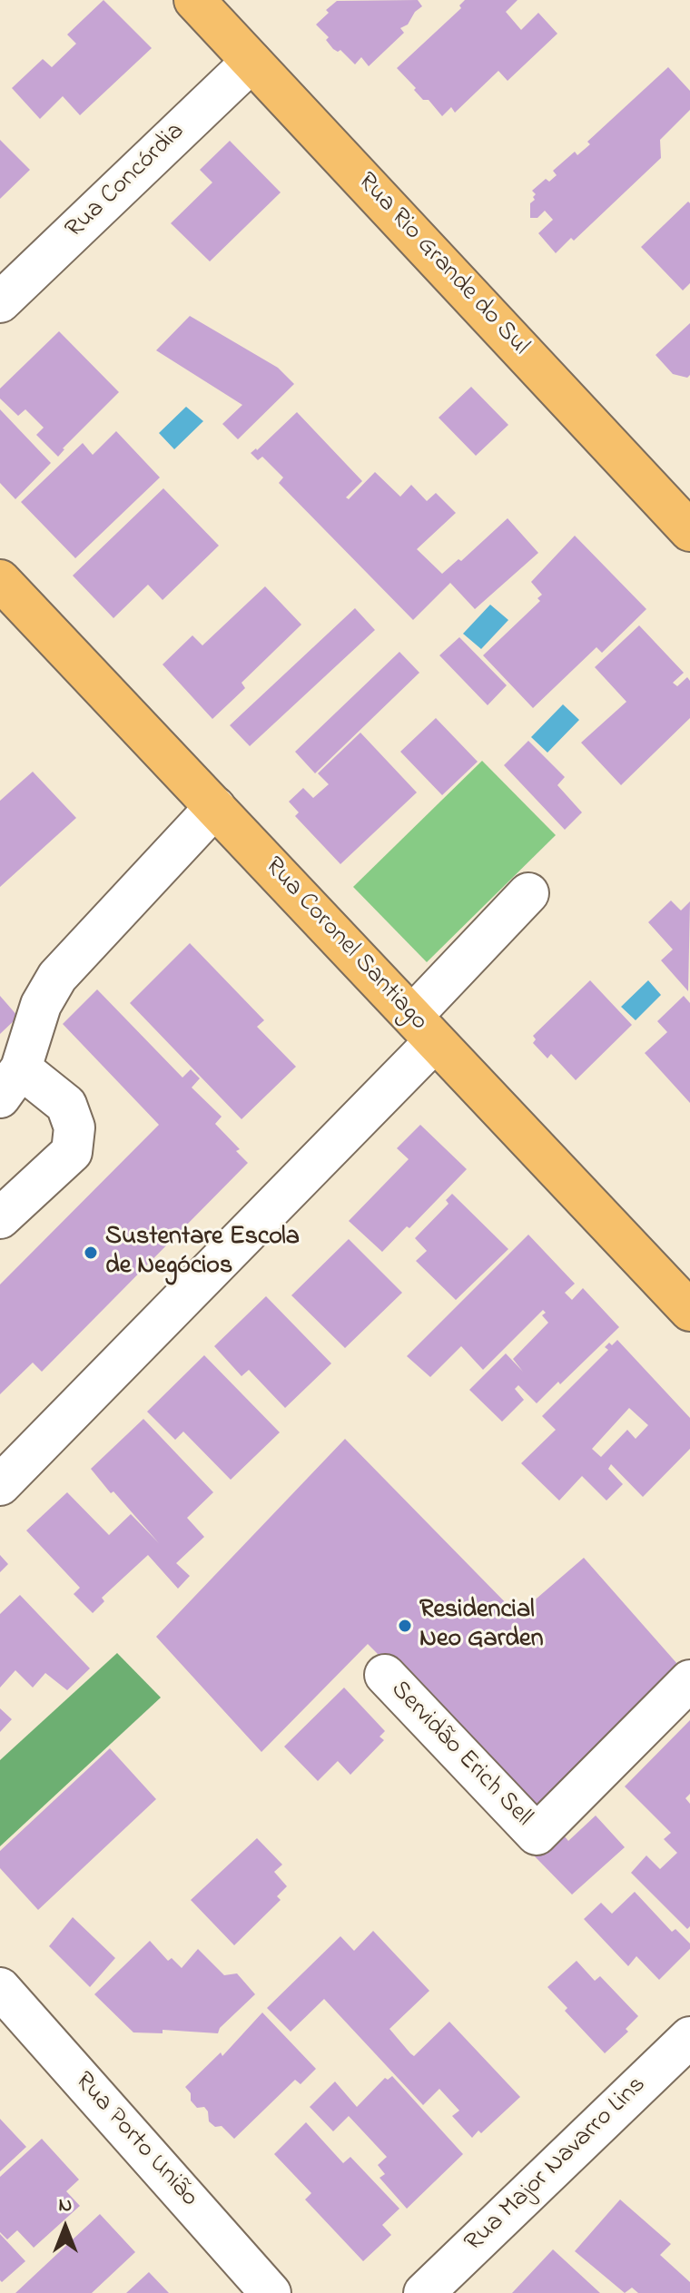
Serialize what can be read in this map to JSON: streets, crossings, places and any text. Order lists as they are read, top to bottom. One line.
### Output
{"streets":{"main road":["Rua Rio Grande do Sul","Rua Coronel Santiago"],"street":["Rua Concórdia","Servidão Erich Sell","Rua Porto União","Rua Major Navarro Lins"]},"crossings":[["Rua Concórdia","Rua Rio Grande do Sul"]],"places":["Sustentare Escola de Negócios","Residencial Neo Garden"],"north":"top"}
